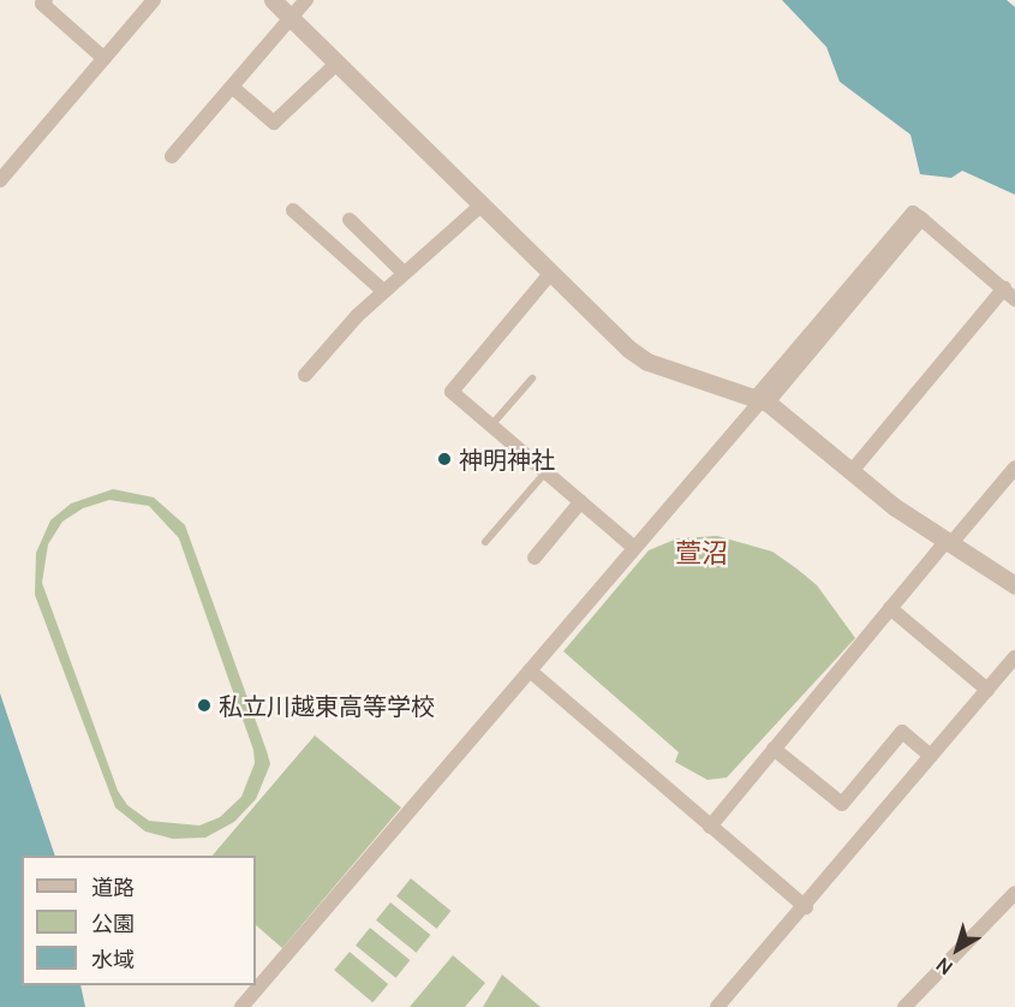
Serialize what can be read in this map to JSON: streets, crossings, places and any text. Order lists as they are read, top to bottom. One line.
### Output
{"districts":["萱沼"],"places":["神明神社","私立川越東高等学校"],"legend":["道路","公園","水域"],"north":"bottom left"}
